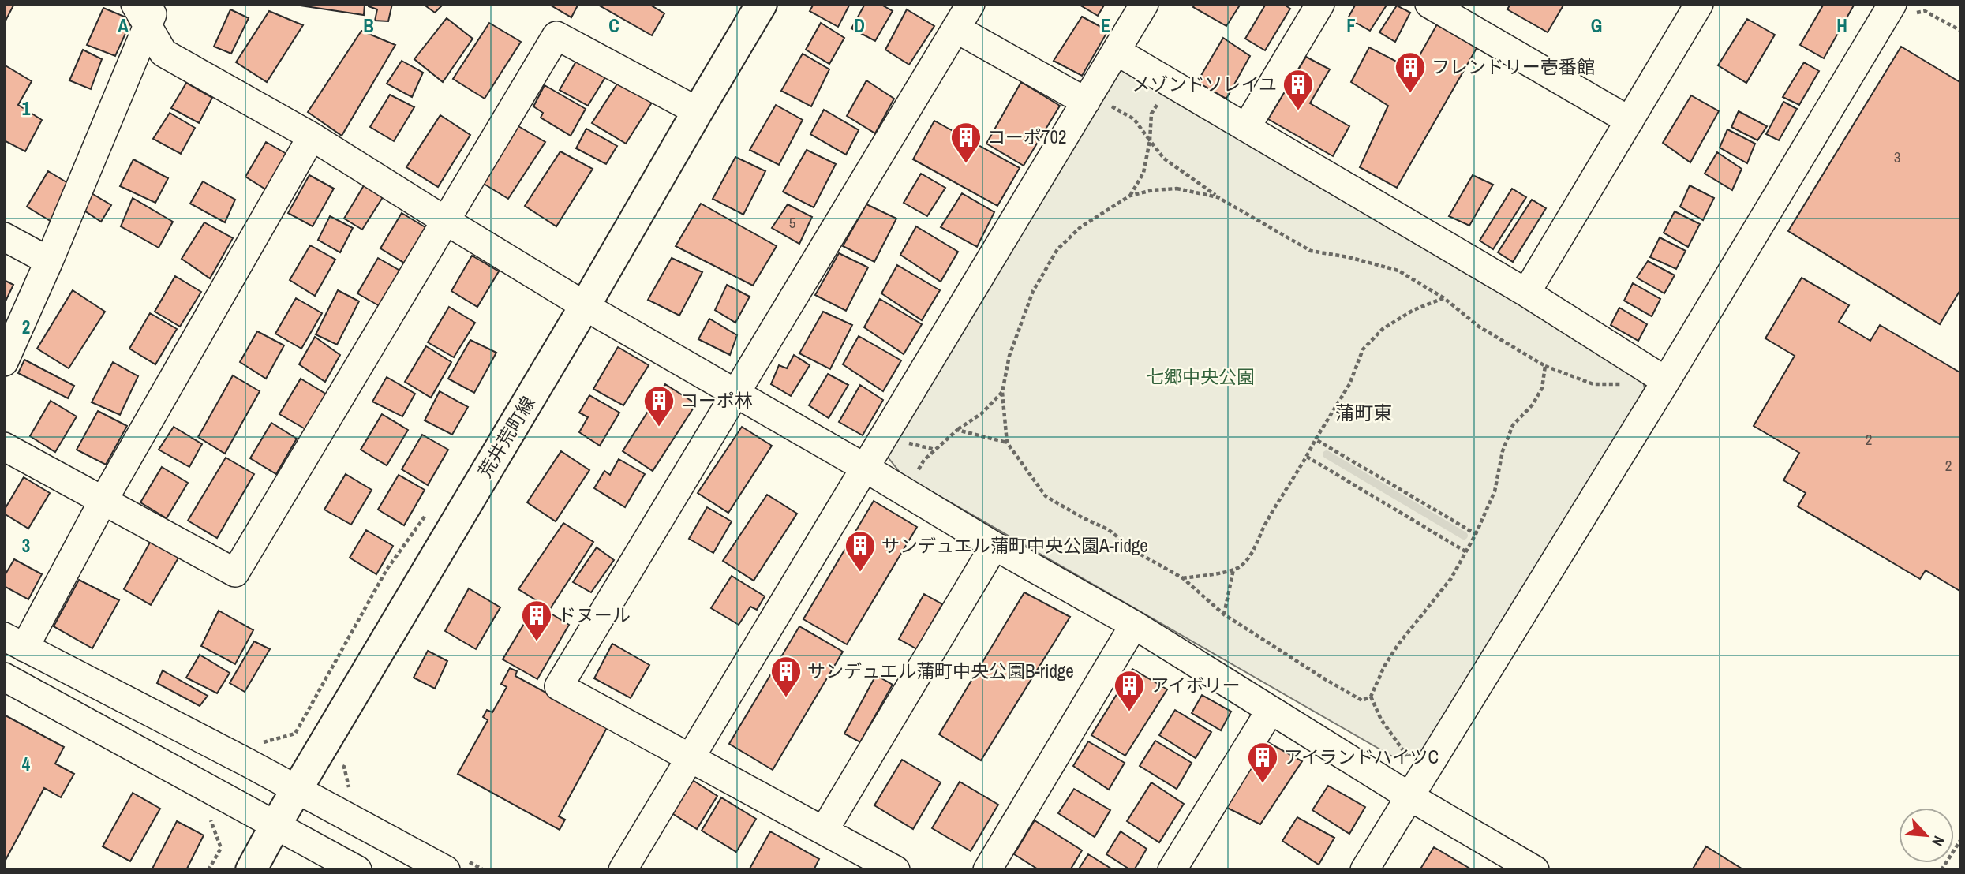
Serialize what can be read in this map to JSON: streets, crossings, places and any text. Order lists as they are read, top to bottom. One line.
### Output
{"streets":{"main road":["荒井荒町線"]},"districts":["蒲町東"],"parks":["七郷中央公園"],"places":{"building":["フレンドリー壱番館","メゾンドソレイユ","コーポ702","コーポ林","サンデュエル蒲町中央公園A-ridge","ドヌール","サンデュエル蒲町中央公園B-ridge","アイボリー","アイランドハイツC"]},"house_numbers":["3","5","2","2"],"north":"bottom right","grid":{"columns":["A","B","C","D","E","F","G","H"],"rows":["1","2","3","4"]}}
